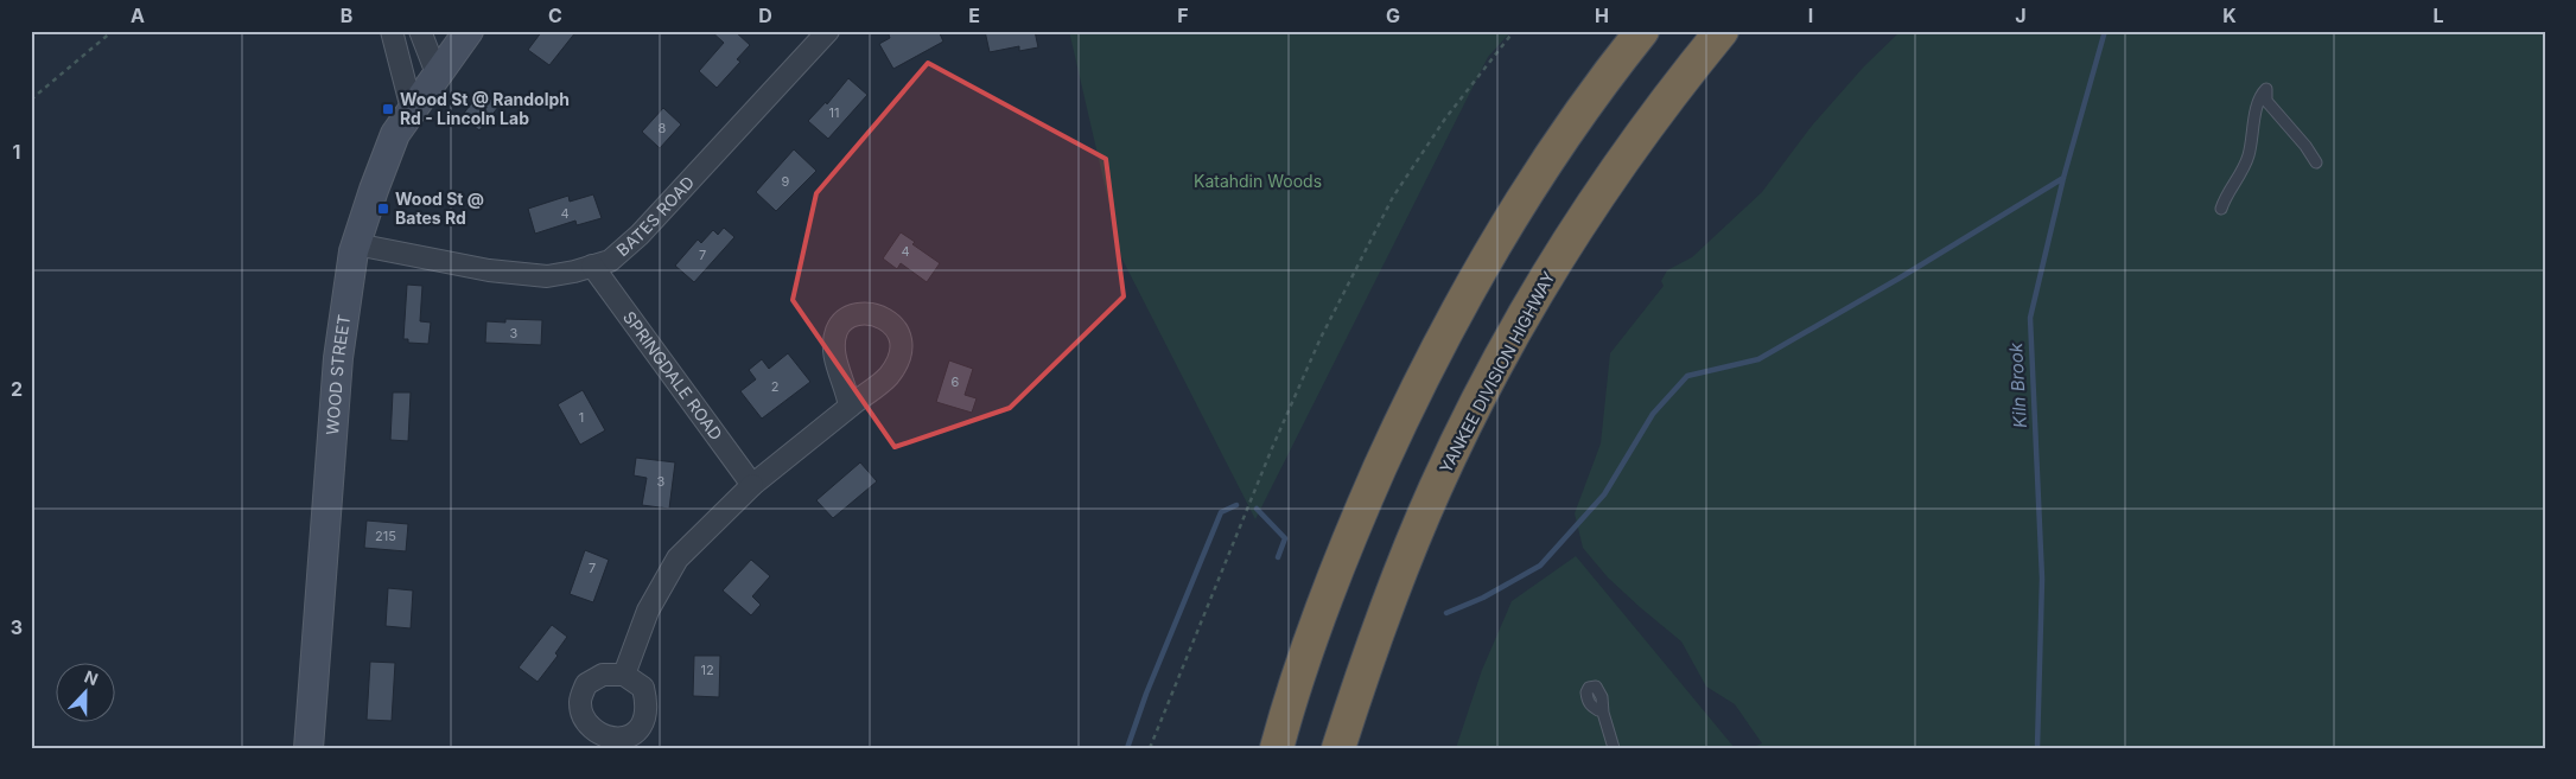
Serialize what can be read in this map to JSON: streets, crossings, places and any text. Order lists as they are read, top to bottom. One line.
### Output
{"streets":{"highway":["YANKEE DIVISION HIGHWAY"],"street":["BATES ROAD","WOOD STREET","SPRINGDALE ROAD"]},"crossings":[["BATES ROAD","WOOD STREET"],["BATES ROAD","SPRINGDALE ROAD"]],"water":["Kiln Brook"],"parks":["Katahdin Woods"],"places":{"transit":["Wood St @ Randolph Rd - Lincoln Lab","Wood St @ Bates Rd"]},"house_numbers":["11","8","9","4","4","7","3","6","2","1","3","215","7","12"],"north":"top","grid":{"columns":["A","B","C","D","E","F","G","H","I","J","K","L"],"rows":["1","2","3"]}}
